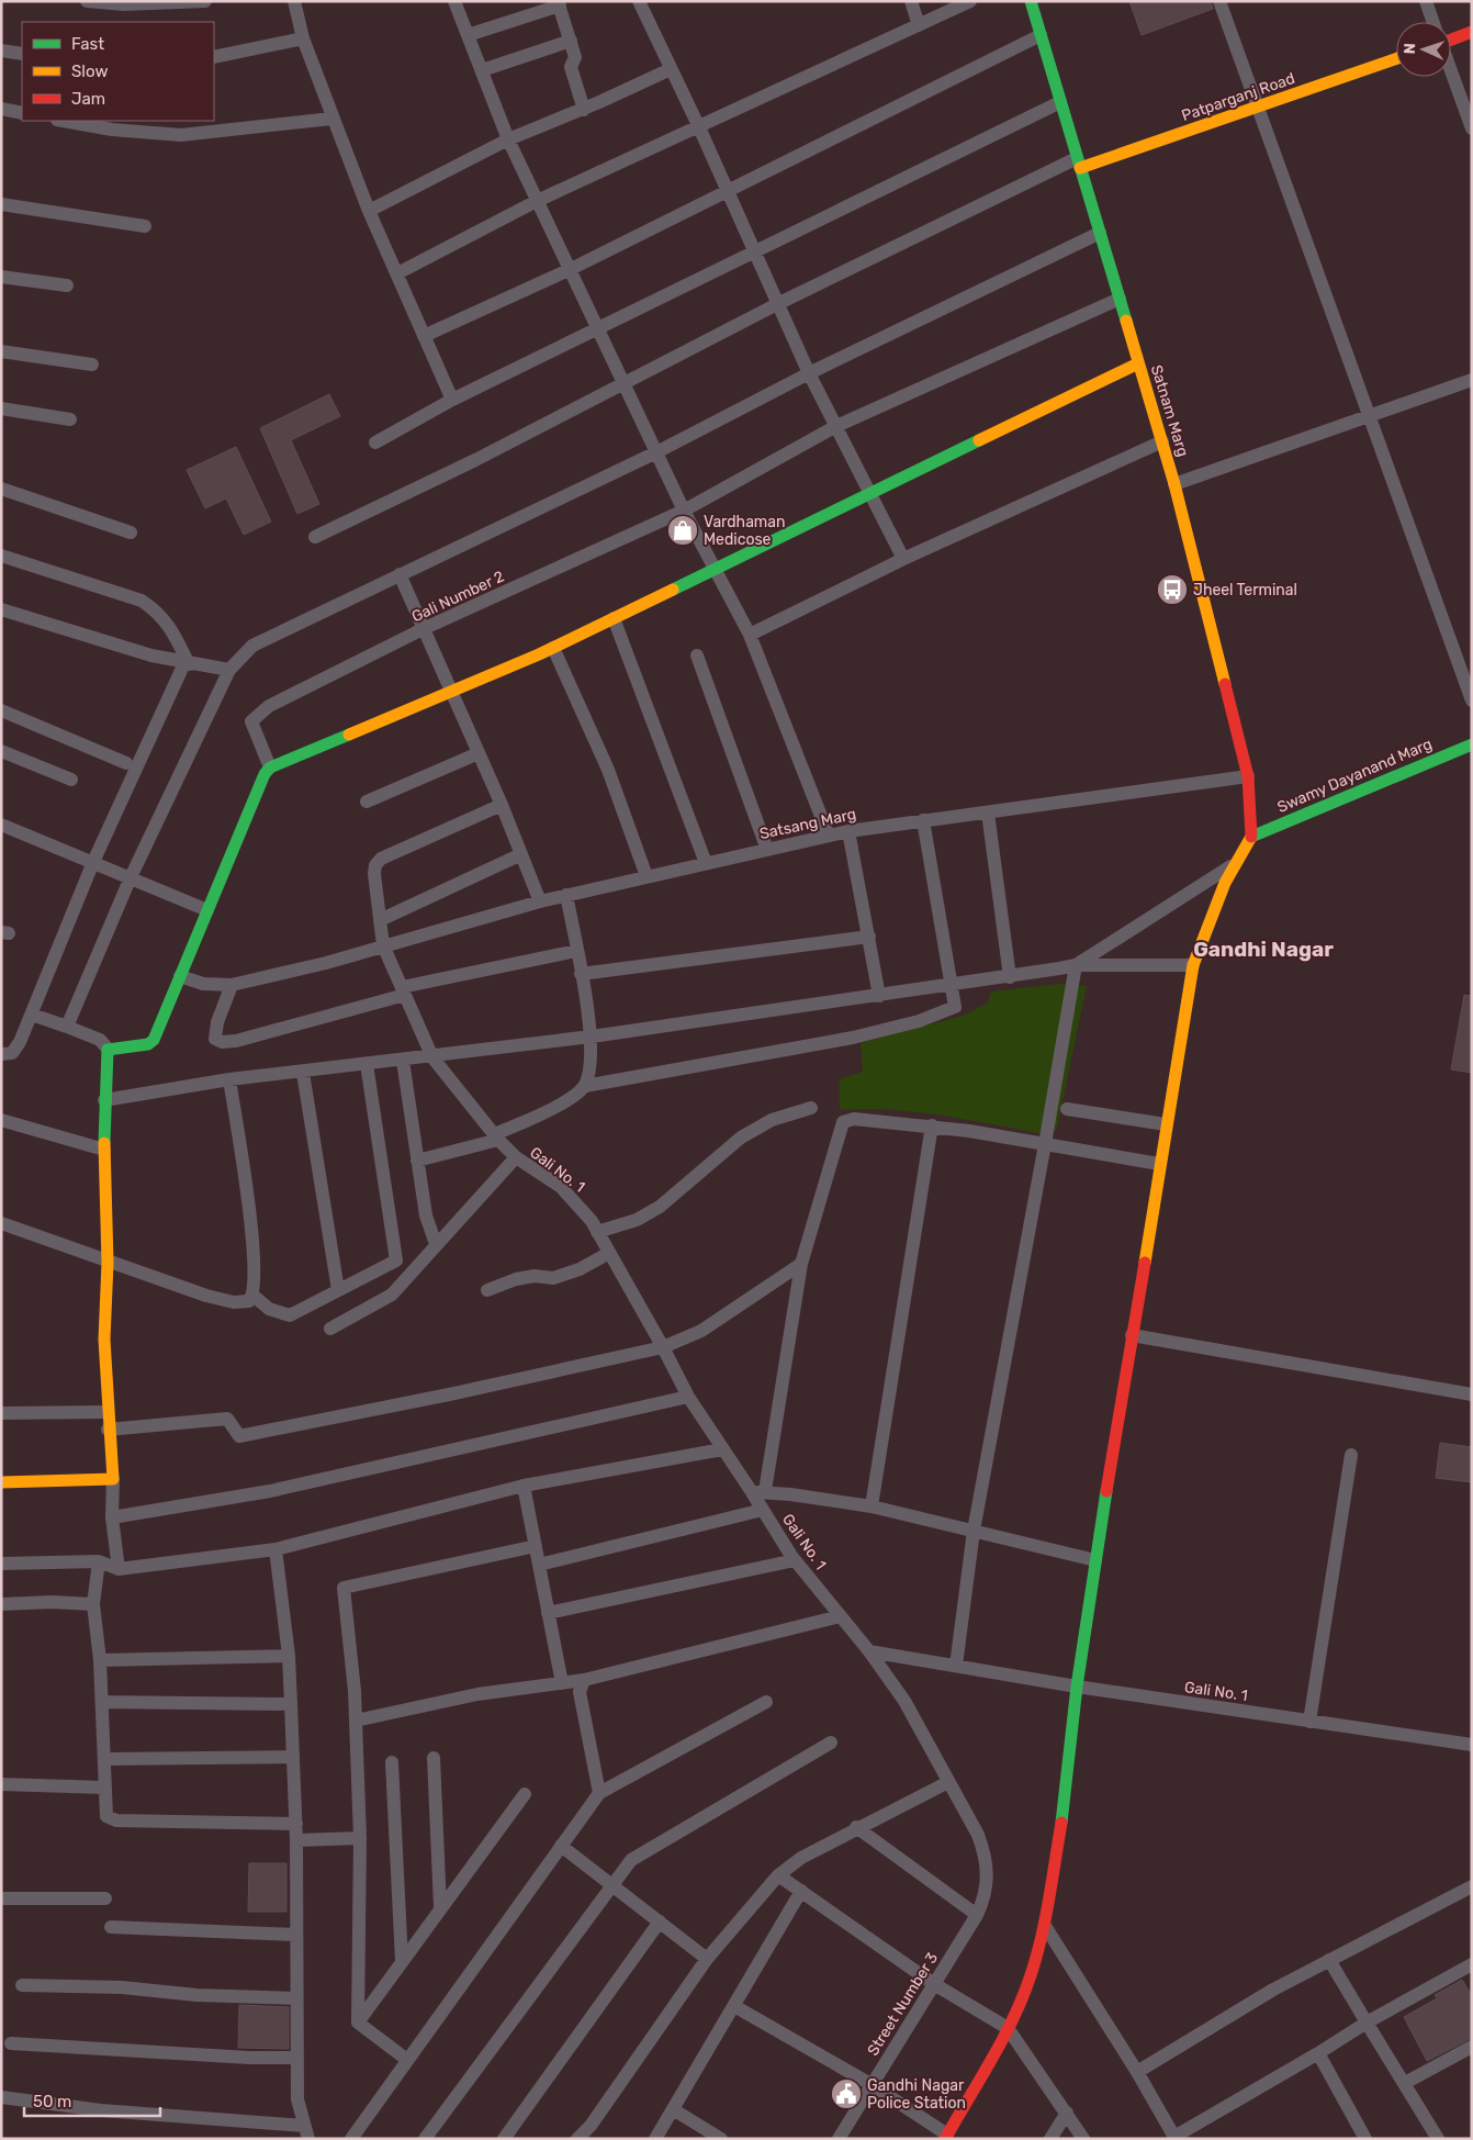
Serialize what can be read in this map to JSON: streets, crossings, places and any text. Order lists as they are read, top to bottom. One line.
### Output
{"streets":{"street":["Patparganj Road","Satnam Marg","Gali Number 2","Swamy Dayanand Marg","Satsang Marg","Gali No. 1","Street Number 3"]},"crossings":[["Patparganj Road","Satnam Marg"],["Satnam Marg","Gali Number 2"],["Satnam Marg","Swamy Dayanand Marg"],["Satnam Marg","Satsang Marg"],["Satsang Marg","Gali No. 1"]],"districts":["Gandhi Nagar"],"places":{"shop":["Vardhaman Medicose"],"bus stop":["Jheel Terminal"],"public building":["Gandhi Nagar Police Station"]},"legend":["Fast","Slow","Jam"],"scale_bar":"50 m","north":"left"}
